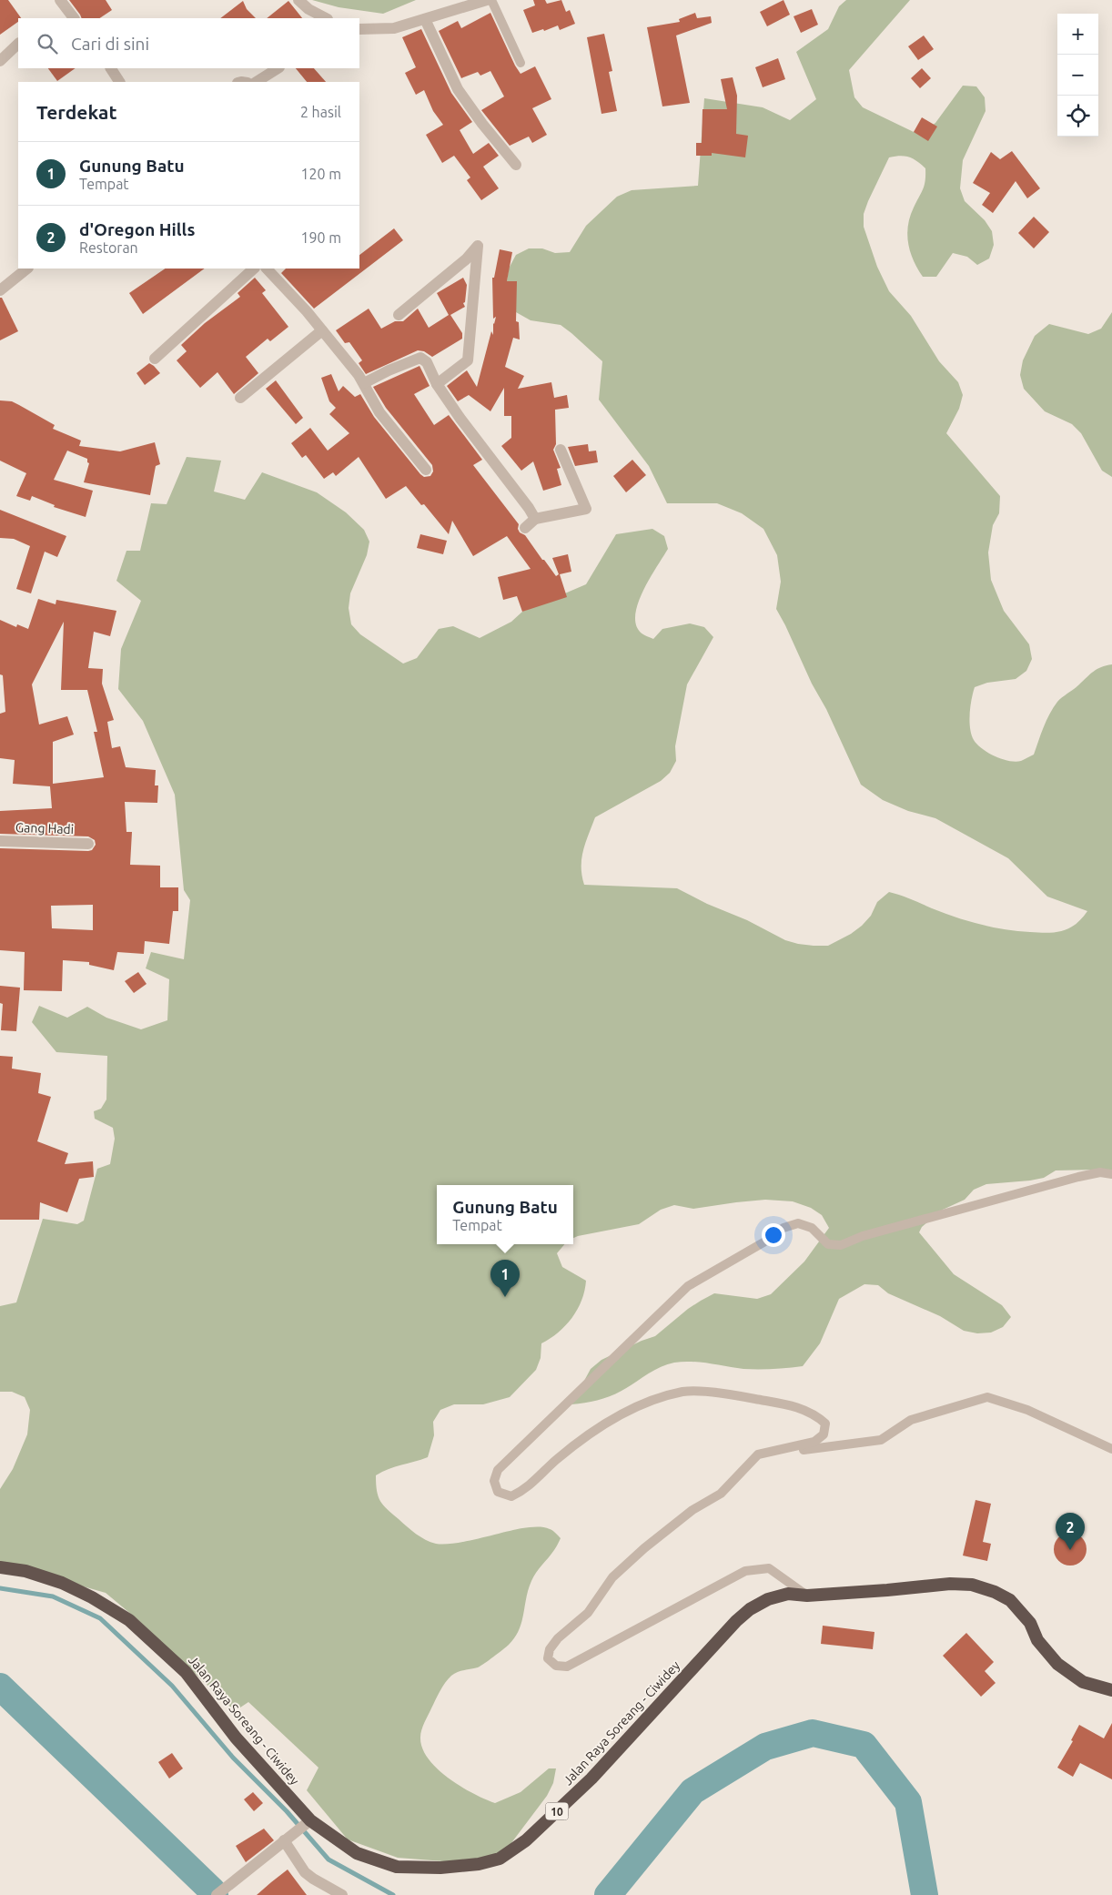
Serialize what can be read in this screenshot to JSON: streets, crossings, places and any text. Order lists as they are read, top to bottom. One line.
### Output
{"streets":{"highway":["Jalan Raya Soreang - Ciwidey","10"],"street":["Gang Hadi"]},"page":{"map_buttons":["+","−"],"search":"Cari di sini","heading":["Terdekat","2 hasil"],"list":[{"mark":"1","name":"Gunung Batu","note":"Tempat","value":"120 m"},{"mark":"2","name":"d'Oregon Hills","note":"Restoran","value":"190 m"}],"popup":["Gunung Batu","Tempat"],"pins":["1","2"]}}
